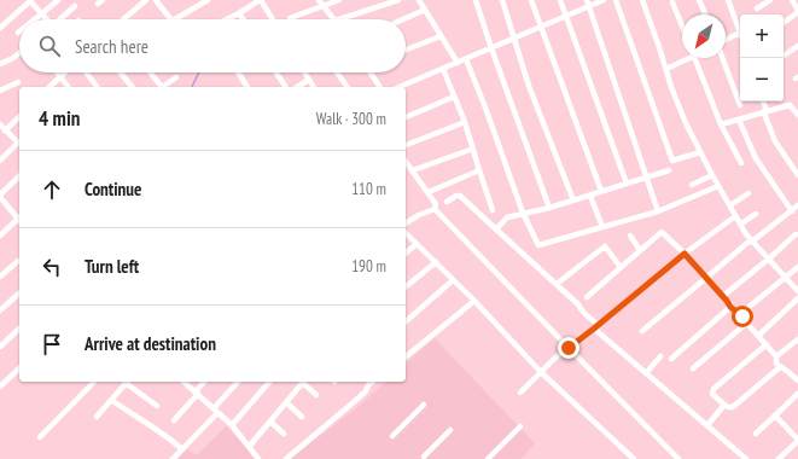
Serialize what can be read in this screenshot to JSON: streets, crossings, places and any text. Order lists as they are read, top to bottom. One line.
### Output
{"north":"bottom left","page":{"map_buttons":["+","−"],"search":"Search here","heading":["4 min","Walk · 300 m"],"list":[["Continue","110 m"],["Turn left","190 m"],"Arrive at destination"]}}
